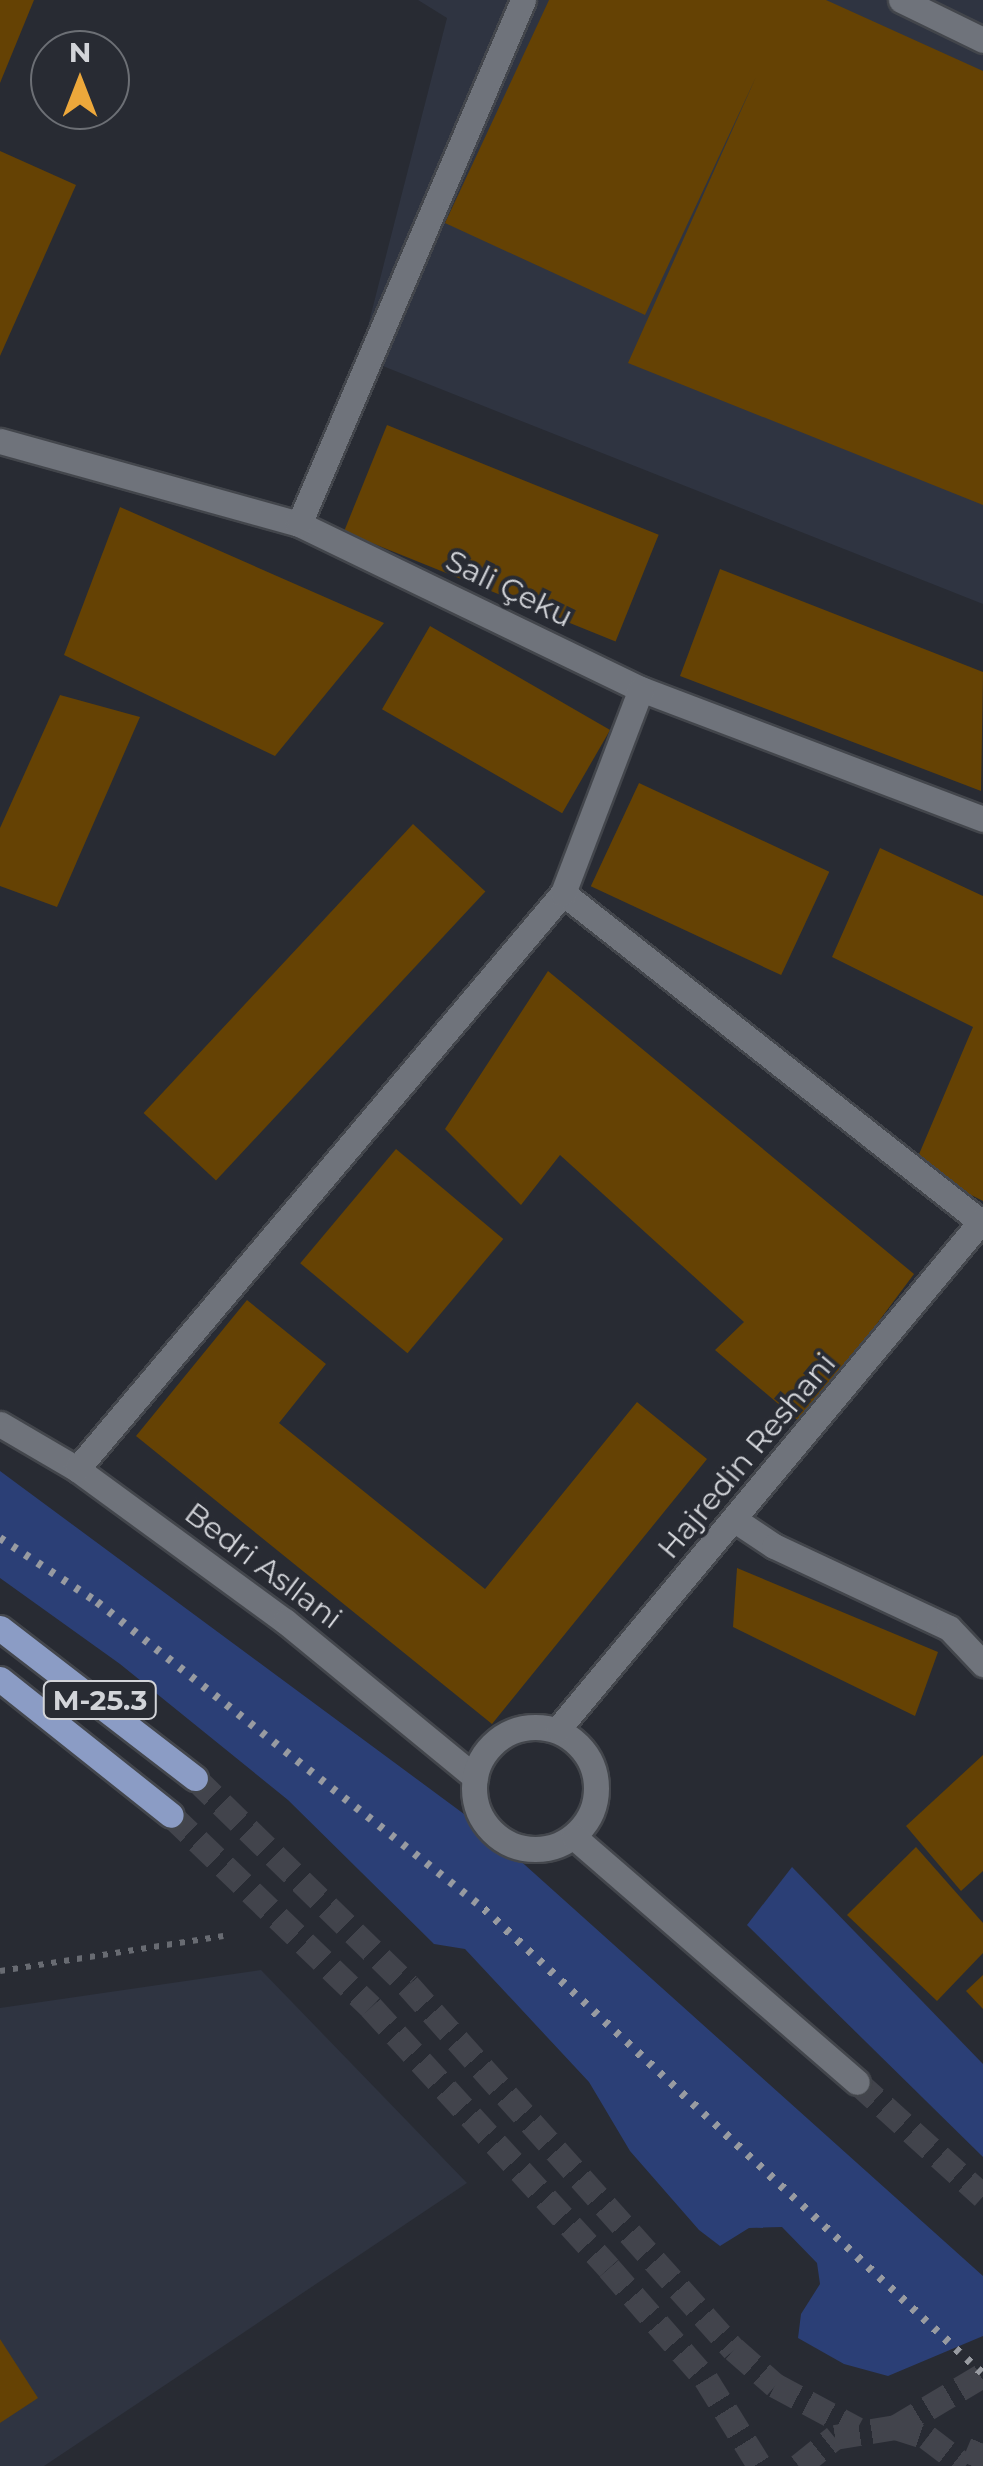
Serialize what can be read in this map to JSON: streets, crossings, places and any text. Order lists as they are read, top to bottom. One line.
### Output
{"streets":{"main road":["M-25.3"],"street":["Sali Çeku","Hajredin Reshani","Bedri Asllani"]},"crossings":[["Hajredin Reshani","Bedri Asllani"]],"north":"top"}
